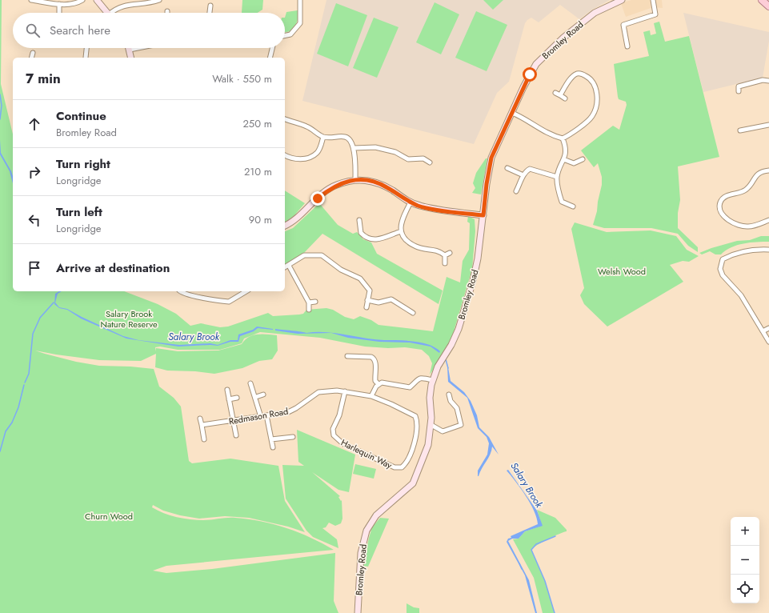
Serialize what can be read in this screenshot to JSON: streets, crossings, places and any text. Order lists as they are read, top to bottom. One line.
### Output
{"streets":{"street":["Bromley Road","Redmason Road","Harlequin Way"]},"crossings":[["Redmason Road","Harlequin Way"]],"water":["Salary Brook"],"parks":["Welsh Wood","Salary Brook Nature Reserve","Churn Wood"],"page":{"search":"Search here","heading":["7 min","Walk · 550 m"],"list":[["Continue","Bromley Road","250 m"],["Turn right","Longridge","210 m"],["Turn left","Longridge","90 m"],"Arrive at destination"],"map_buttons":["+","−"]}}
